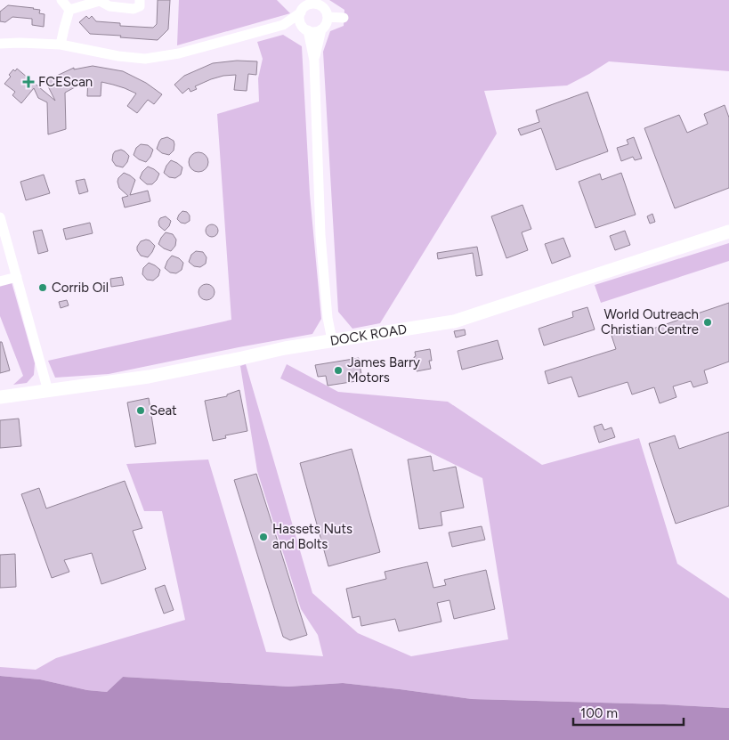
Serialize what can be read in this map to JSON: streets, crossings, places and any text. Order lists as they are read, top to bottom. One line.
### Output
{"streets":{"main road":["DOCK ROAD"]},"places":{"health":["FCEScan"],"other":["Corrib Oil","World Outreach Christian Centre","James Barry Motors","Seat","Hassets Nuts and Bolts"]},"scale_bar":"100 m"}
